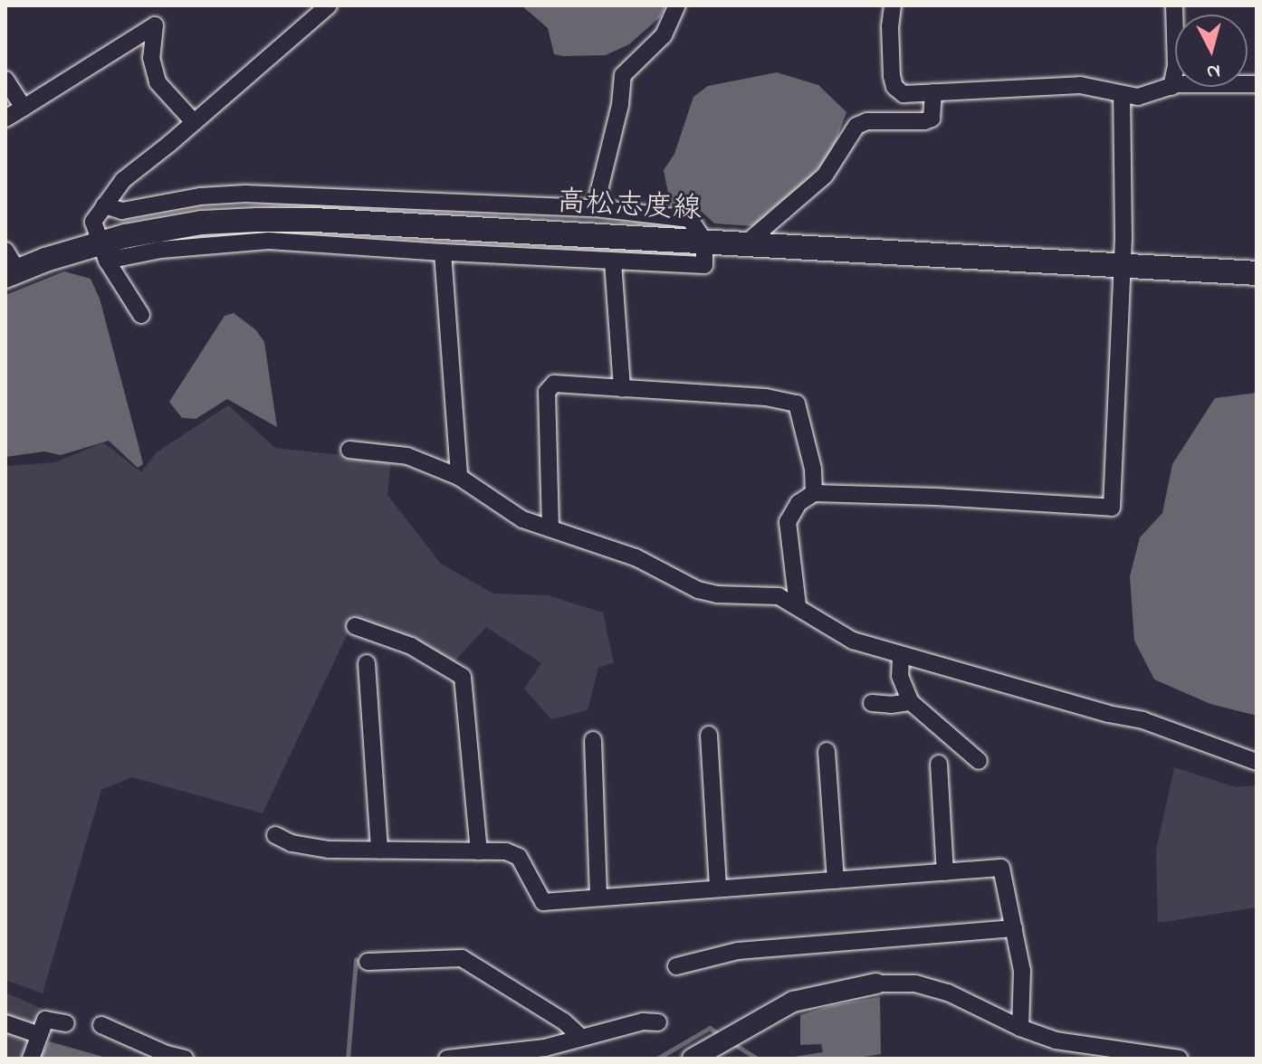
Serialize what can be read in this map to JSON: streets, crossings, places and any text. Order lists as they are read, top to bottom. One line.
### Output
{"streets":{"main road":["高松志度線"]},"north":"bottom"}
